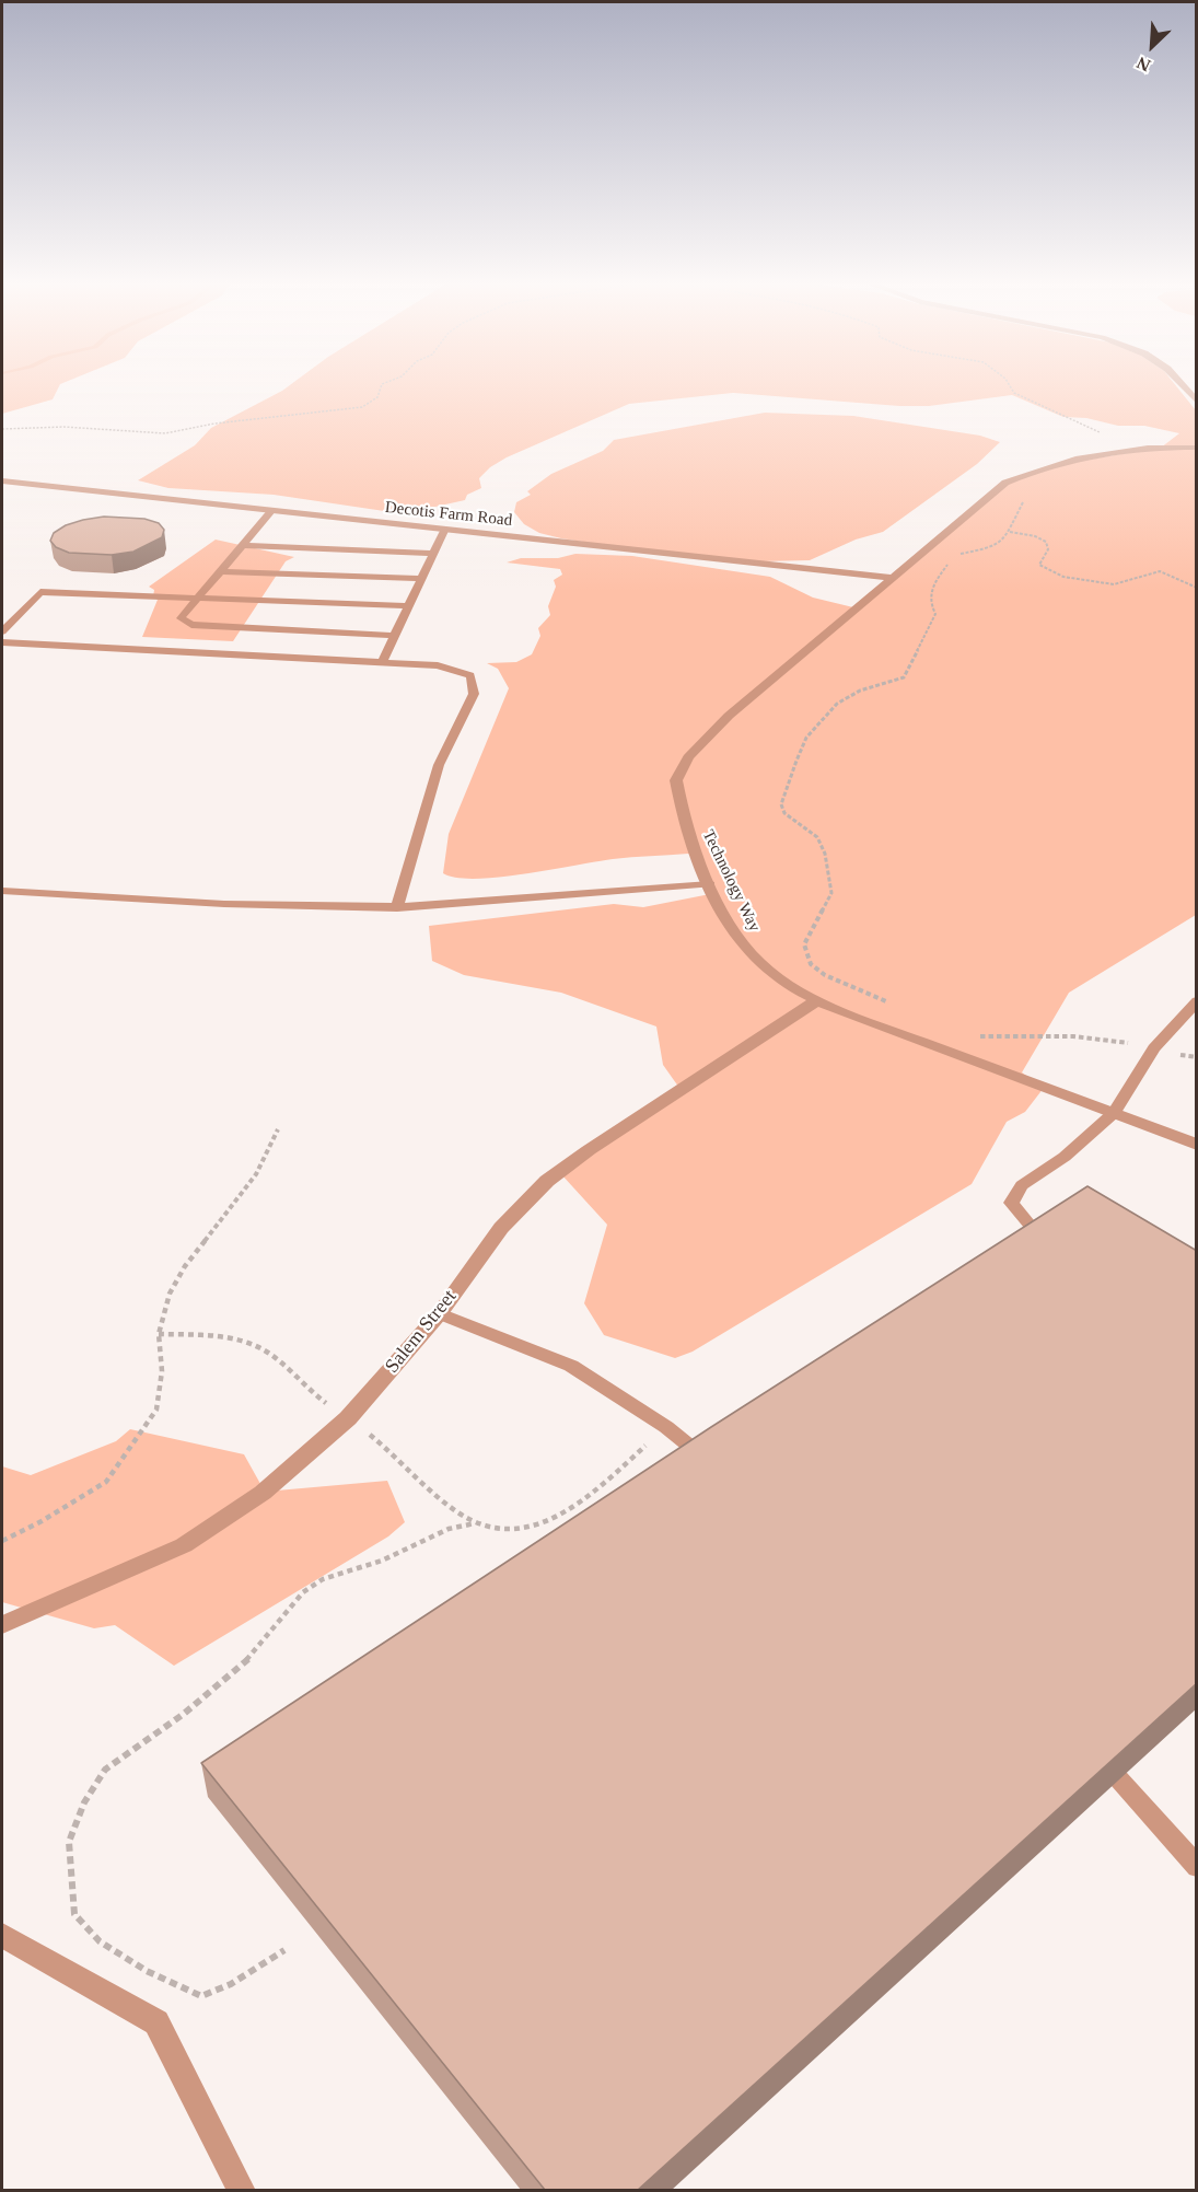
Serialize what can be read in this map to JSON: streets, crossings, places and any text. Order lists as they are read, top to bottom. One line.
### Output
{"streets":{"street":["Decotis Farm Road","Technology Way","Salem Street"]},"crossings":[["Decotis Farm Road","Technology Way"],["Technology Way","Salem Street"]],"north":"bottom left"}
